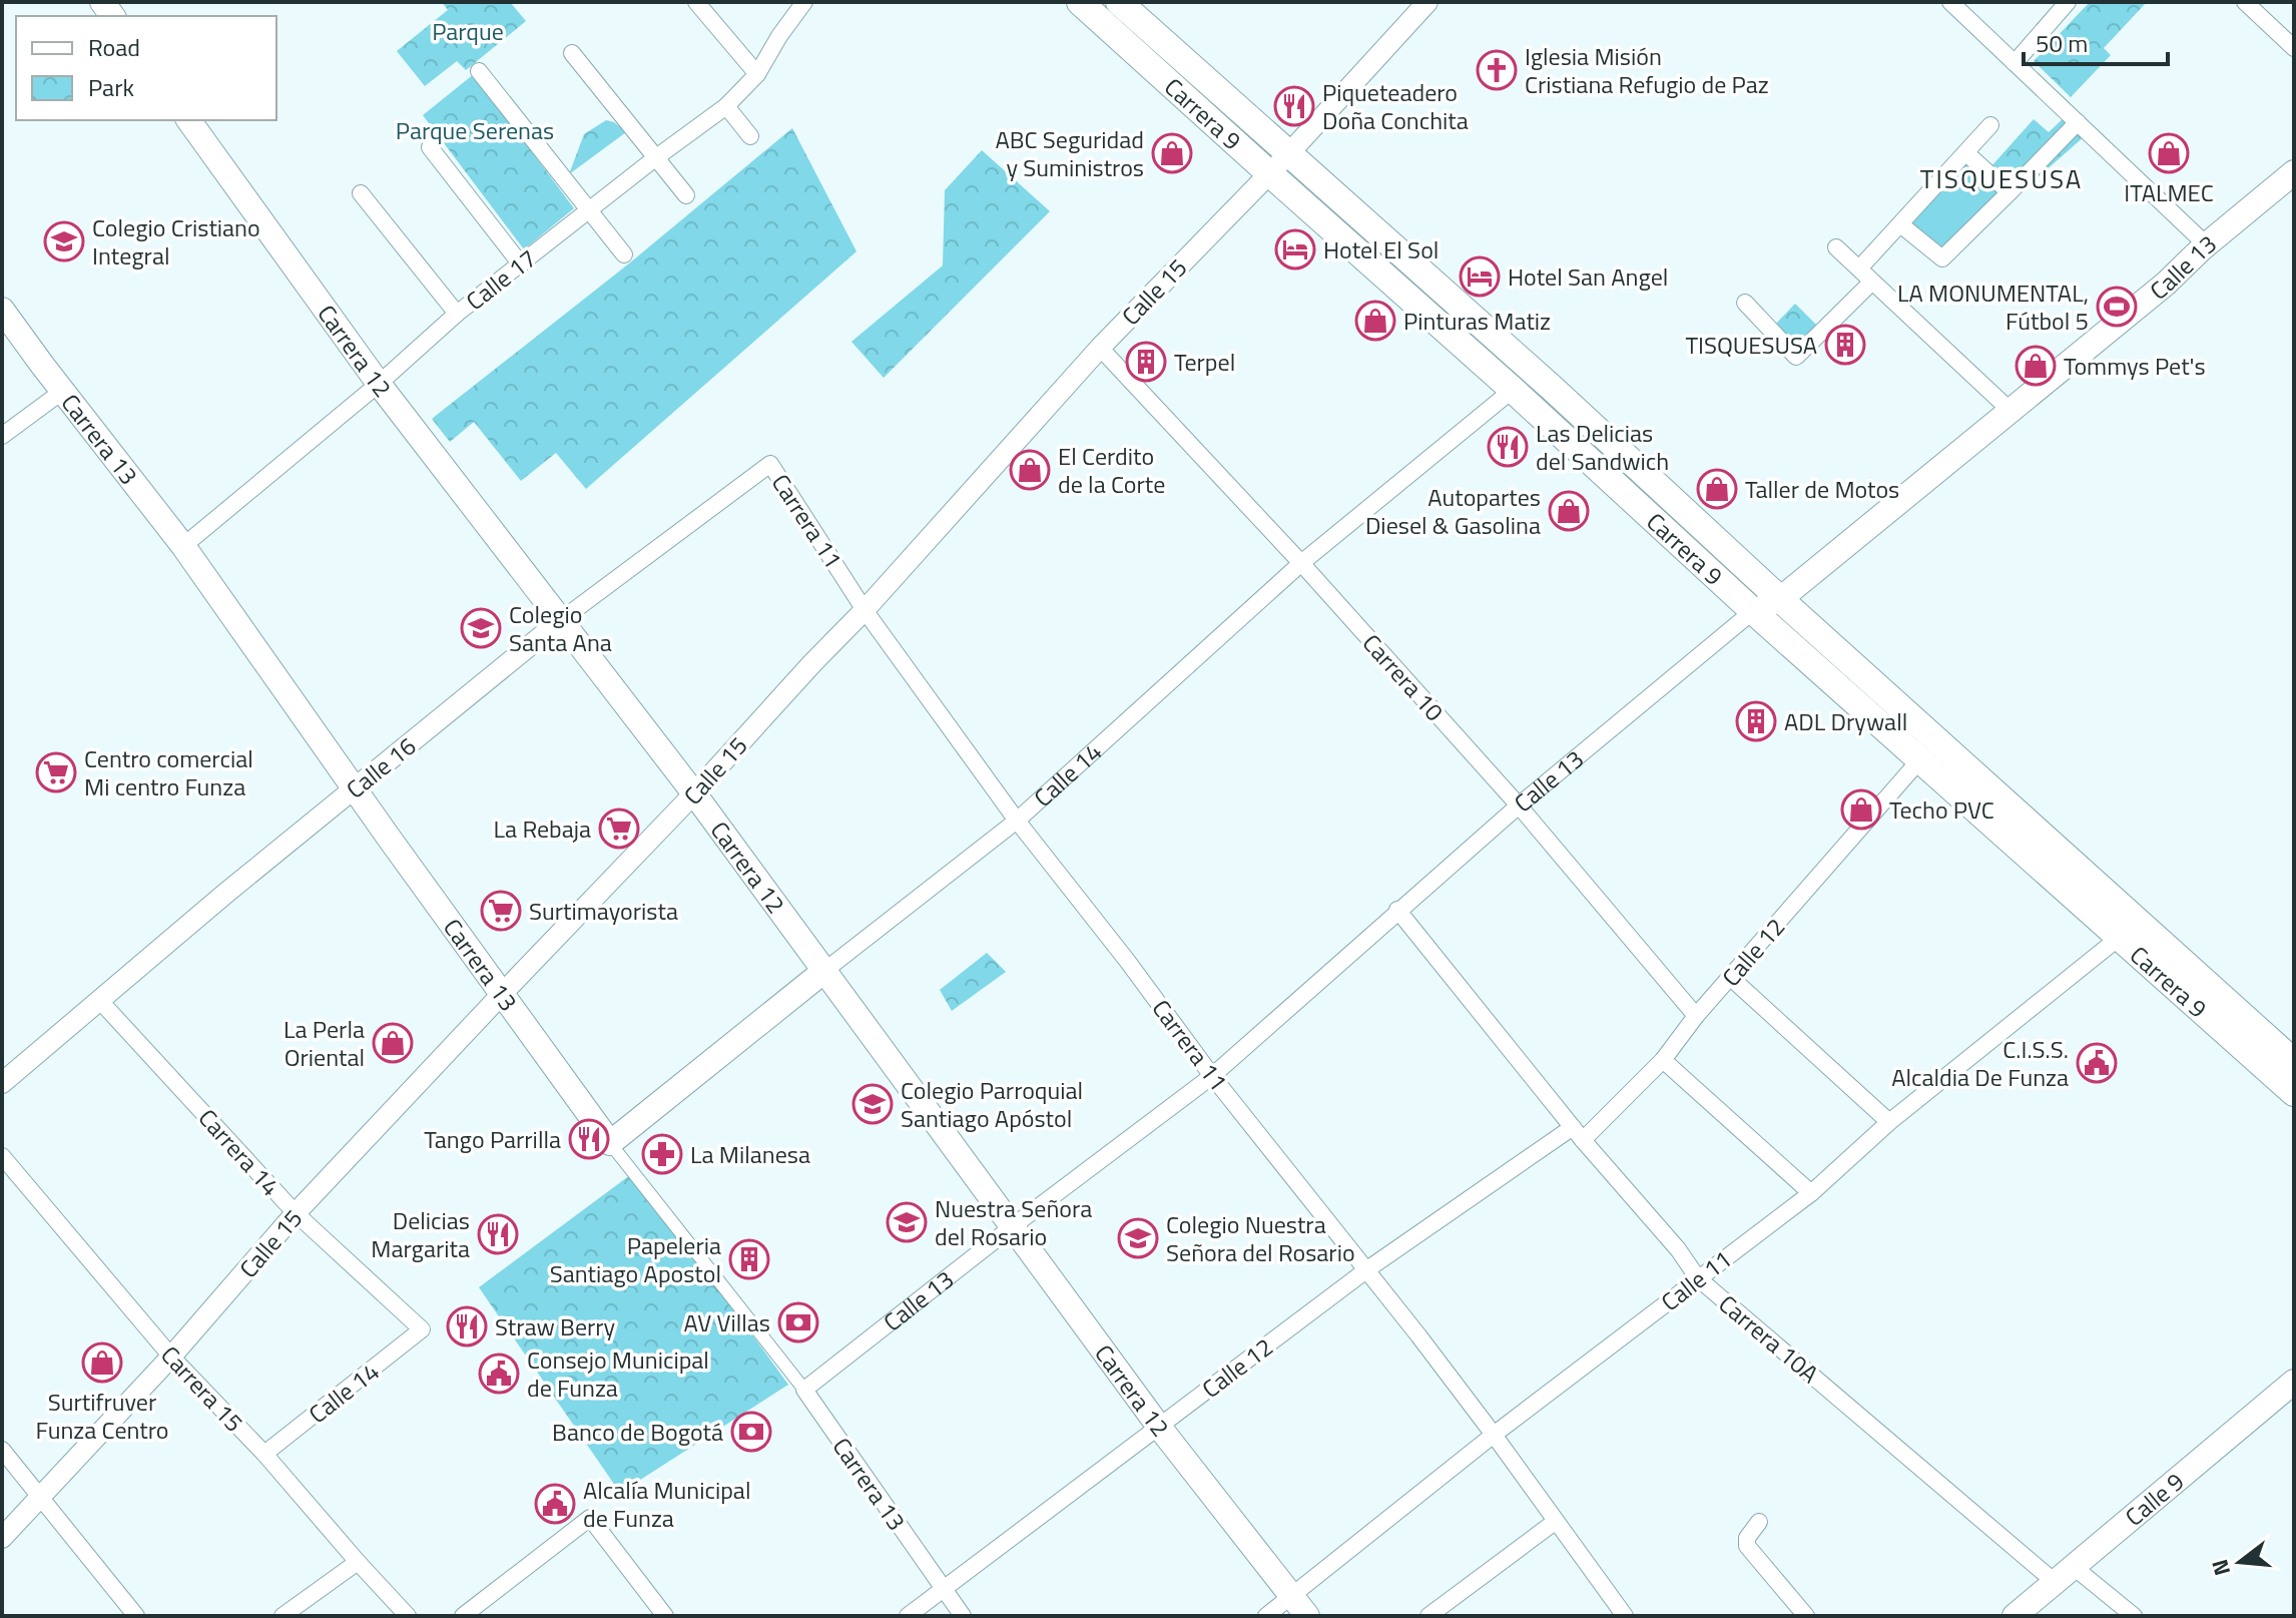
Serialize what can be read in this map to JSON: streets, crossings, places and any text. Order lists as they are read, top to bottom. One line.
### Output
{"streets":{"main road":["Carrera 9","Calle 13","Carrera 12","Carrera 13","Calle 14","Calle 9"],"street":["Calle 17","Calle 15","Carrera 11","Carrera 10","Calle 16","Calle 12","Carrera 14","Calle 11","Carrera 10A","Carrera 15"]},"crossings":[["Carrera 9","Calle 13"],["Carrera 9","Calle 15"],["Carrera 9","Calle 14"],["Carrera 9","Calle 12"],["Carrera 9","Calle 11"],["Calle 13","Carrera 12"],["Calle 13","Carrera 13"],["Calle 13","Carrera 11"],["Calle 13","Carrera 10"],["Calle 13","Carrera 10A"],["Calle 17","Carrera 12"],["Calle 17","Carrera 13"],["Calle 15","Carrera 12"],["Calle 15","Carrera 13"],["Calle 15","Carrera 11"],["Calle 15","Carrera 10"],["Calle 15","Carrera 14"],["Calle 15","Carrera 15"],["Carrera 12","Calle 16"],["Carrera 12","Calle 14"],["Carrera 12","Calle 12"],["Carrera 12","Calle 11"],["Carrera 13","Calle 16"],["Carrera 13","Calle 14"],["Carrera 13","Calle 12"],["Carrera 11","Calle 16"],["Carrera 11","Calle 14"],["Carrera 11","Calle 12"],["Carrera 11","Calle 11"],["Carrera 10","Calle 14"],["Carrera 10","Calle 12"],["Calle 16","Carrera 14"],["Calle 14","Carrera 14"],["Calle 14","Carrera 15"],["Calle 12","Carrera 10A"],["Calle 11","Carrera 10A"],["Carrera 10A","Calle 9"]],"districts":["TISQUESUSA"],"parks":["Parque","Parque Serenas"],"places":{"church":["Iglesia Misión Cristiana Refugio de Paz"],"restaurant":["Piqueteadero Doña Conchita","Las Delicias del Sandwich","Tango Parrilla","Delicias Margarita","Straw Berry"],"shop":["ABC Seguridad y Suministros","ITALMEC","Pinturas Matiz","Tommys Pet's","El Cerdito de la Corte","Taller de Motos","Autopartes Diesel & Gasolina","Techo PVC","La Perla Oriental","Surtifruver Funza Centro"],"school or university":["Colegio Cristiano Integral","Colegio Santa Ana","Colegio Parroquial Santiago Apóstol","Nuestra Señora del Rosario","Colegio Nuestra Señora del Rosario"],"hotel":["Hotel El Sol","Hotel San Angel"],"sports":["LA MONUMENTAL, Fútbol 5"],"building":["TISQUESUSA","Terpel","ADL Drywall","Papeleria Santiago Apostol"],"supermarket":["Centro comercial Mi centro Funza","La Rebaja","Surtimayorista"],"public building":["C.I.S.S. Alcaldia De Funza","Consejo Municipal de Funza","Alcalía Municipal de Funza"],"pharmacy":["La Milanesa"],"bank":["AV Villas","Banco de Bogotá"]},"legend":["Road","Park"],"scale_bar":"50 m","north":"left"}
